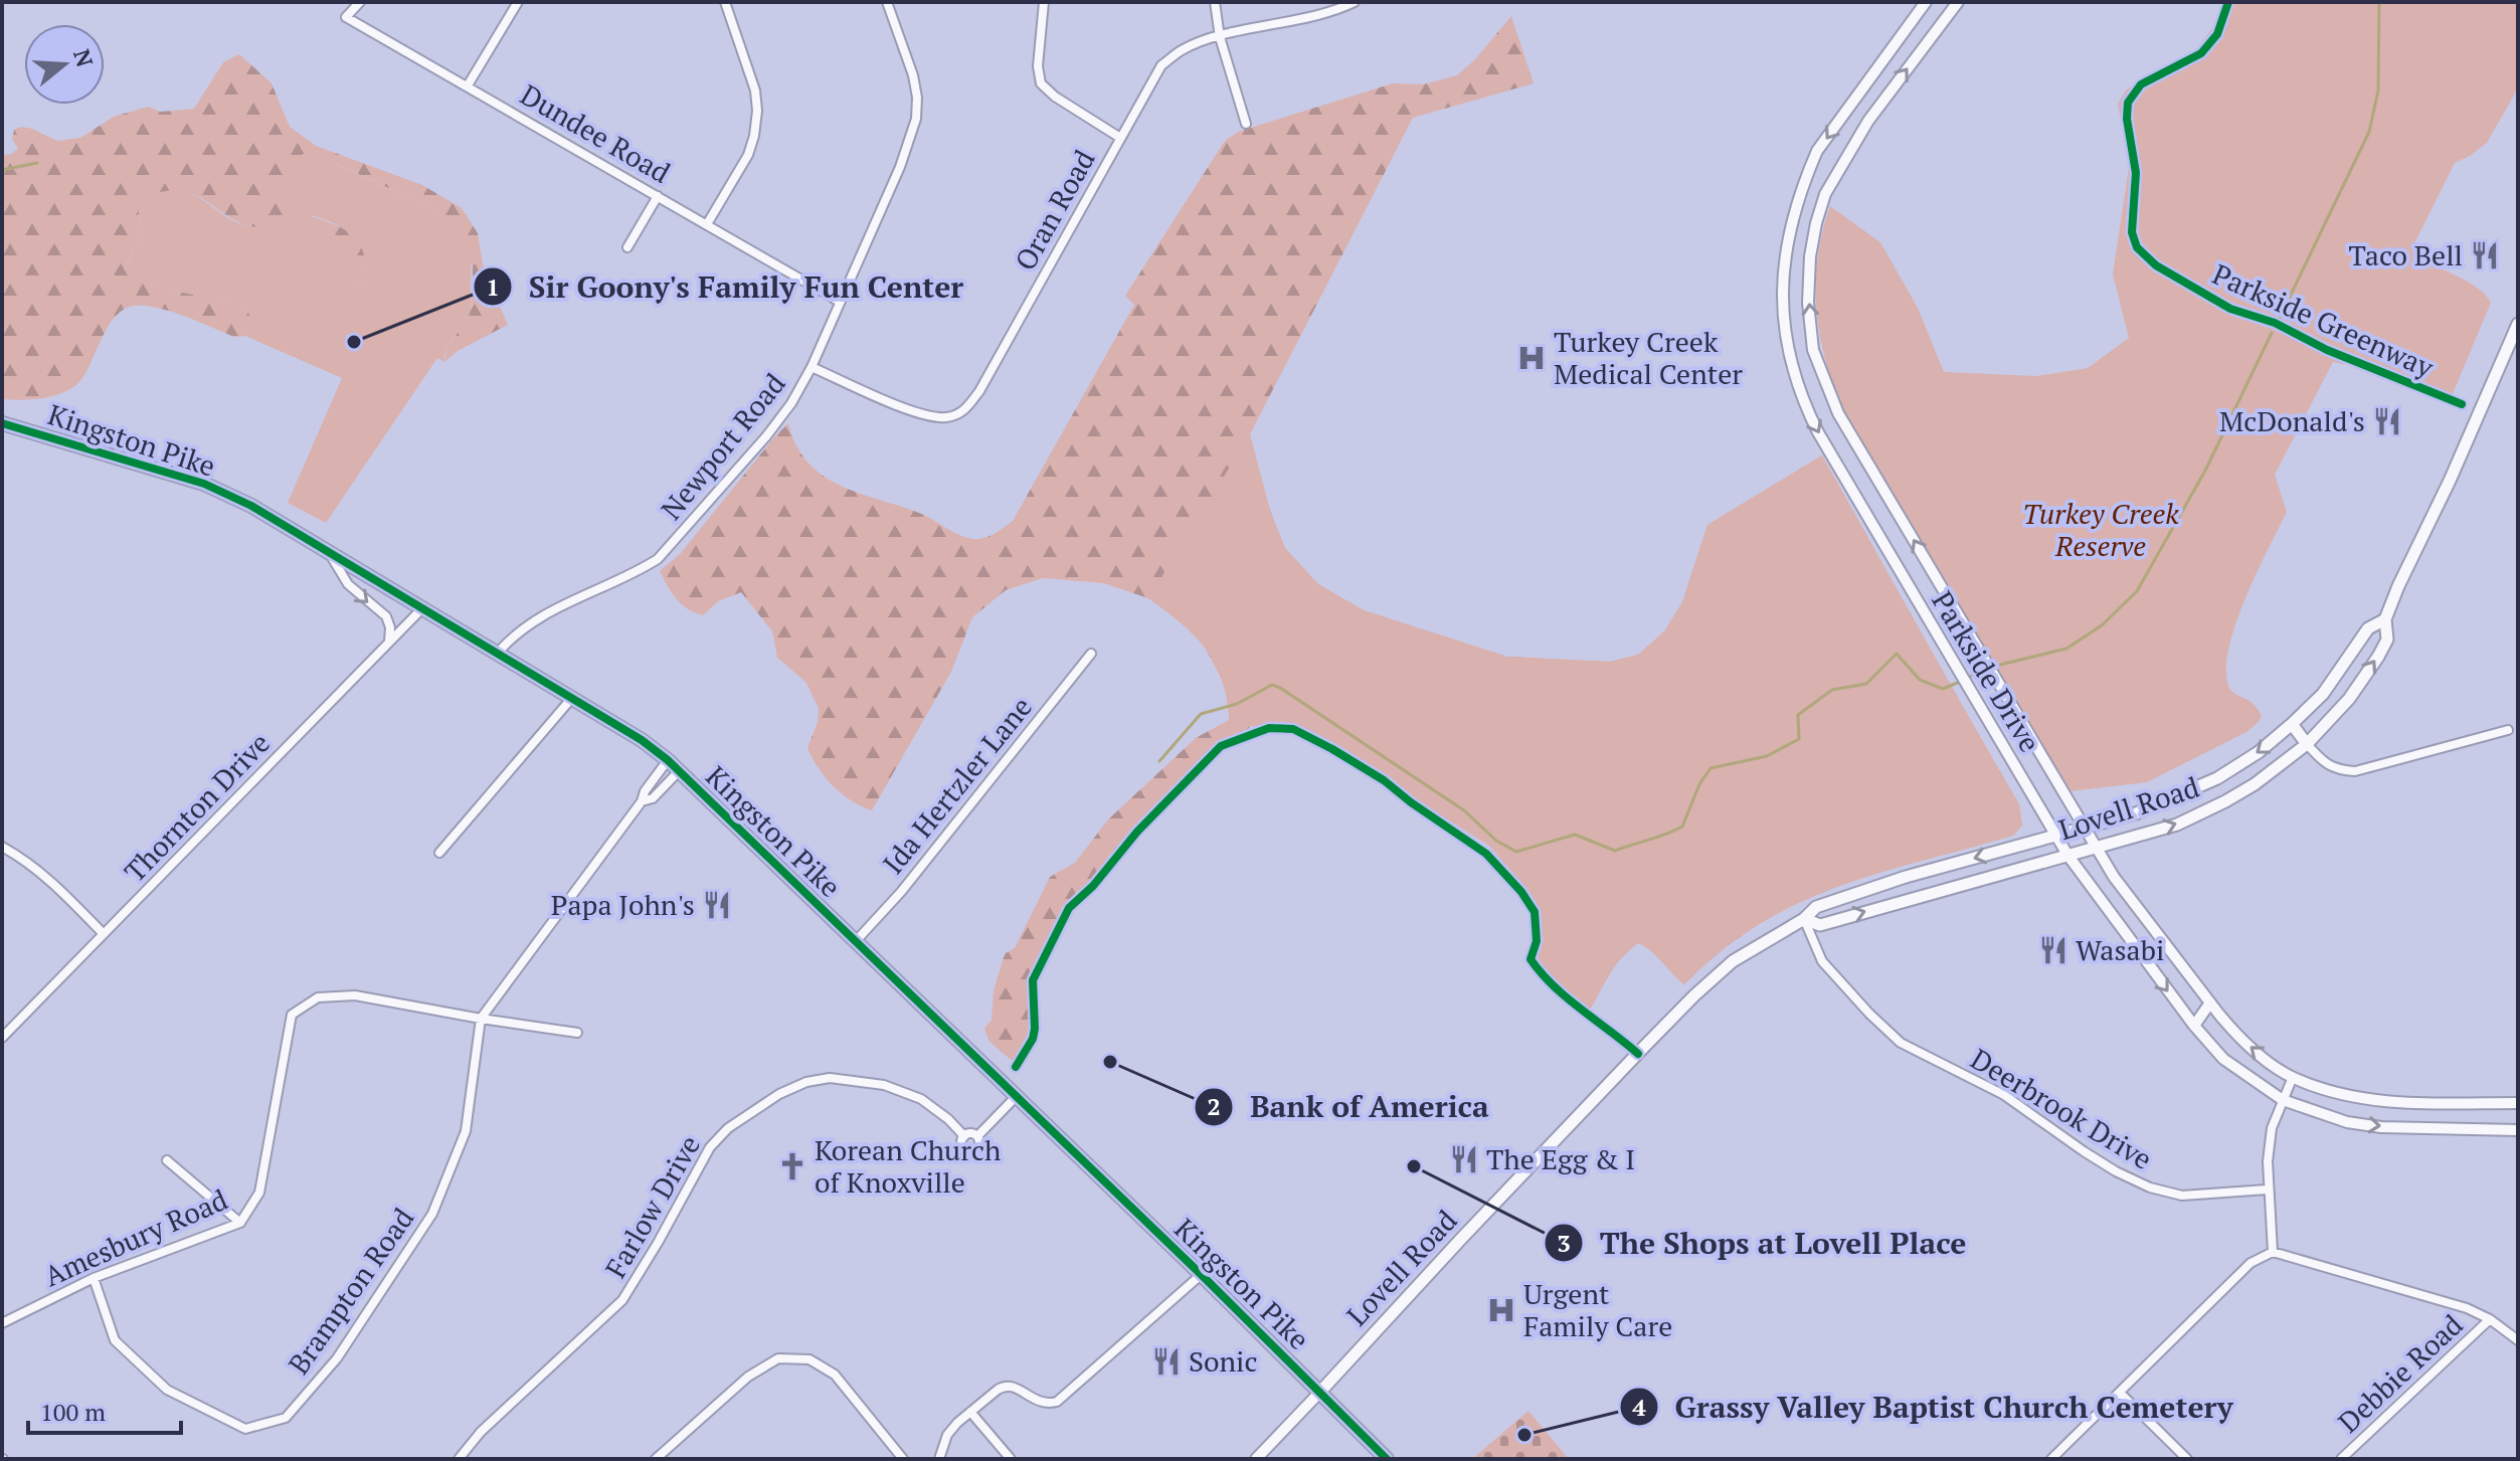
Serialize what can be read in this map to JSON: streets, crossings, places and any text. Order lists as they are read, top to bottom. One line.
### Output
{"streets":{"main road":["Kingston Pike","Lovell Road"],"street":["Dundee Road","Oran Road","Newport Road","Parkside Drive","Ida Hertzler Lane","Thornton Drive","Deerbrook Drive","Farlow Drive","Amesbury Road","Brampton Road","Debbie Road"],"cycle path":["Parkside Greenway"]},"crossings":[["Dundee Road","Newport Road"],["Oran Road","Newport Road"],["Kingston Pike","Newport Road"],["Kingston Pike","Ida Hertzler Lane"],["Kingston Pike","Thornton Drive"],["Kingston Pike","Lovell Road"],["Parkside Drive","Lovell Road"],["Lovell Road","Deerbrook Drive"],["Amesbury Road","Brampton Road"]],"parks":["Turkey Creek Reserve"],"places":{"restaurant":["Taco Bell","McDonald's","Papa John's","Wasabi","The Egg & I","Sonic"],"other":["Sir Goony's Family Fun Center","Bank of America","The Shops at Lovell Place","Grassy Valley Baptist Church Cemetery"],"hospital":["Turkey Creek Medical Center","Urgent Family Care"],"church":["Korean Church of Knoxville"]},"scale_bar":"100 m","north":"right"}
